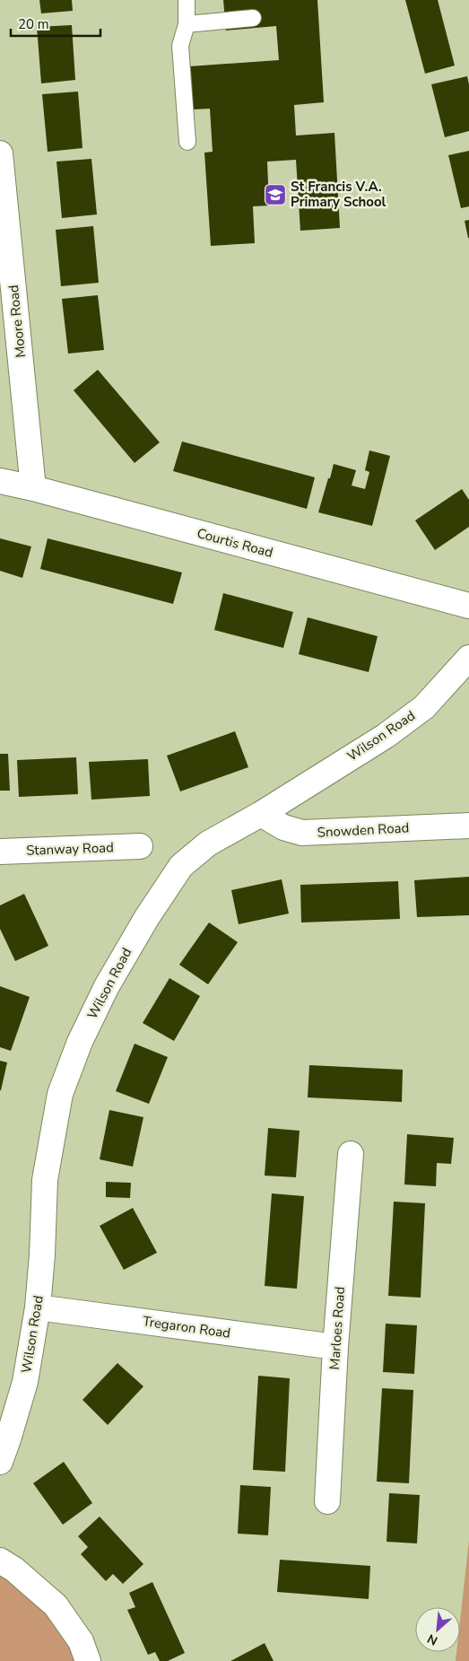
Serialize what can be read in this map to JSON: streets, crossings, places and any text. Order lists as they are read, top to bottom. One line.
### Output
{"streets":{"street":["Moore Road","Courtis Road","Wilson Road","Snowden Road","Stanway Road","Tregaron Road","Marloes Road"]},"crossings":[["Moore Road","Courtis Road"],["Wilson Road","Snowden Road"],["Wilson Road","Tregaron Road"],["Tregaron Road","Marloes Road"]],"places":{"school or university":["St Francis V.A. Primary School"]},"scale_bar":"20 m","north":"bottom left"}
